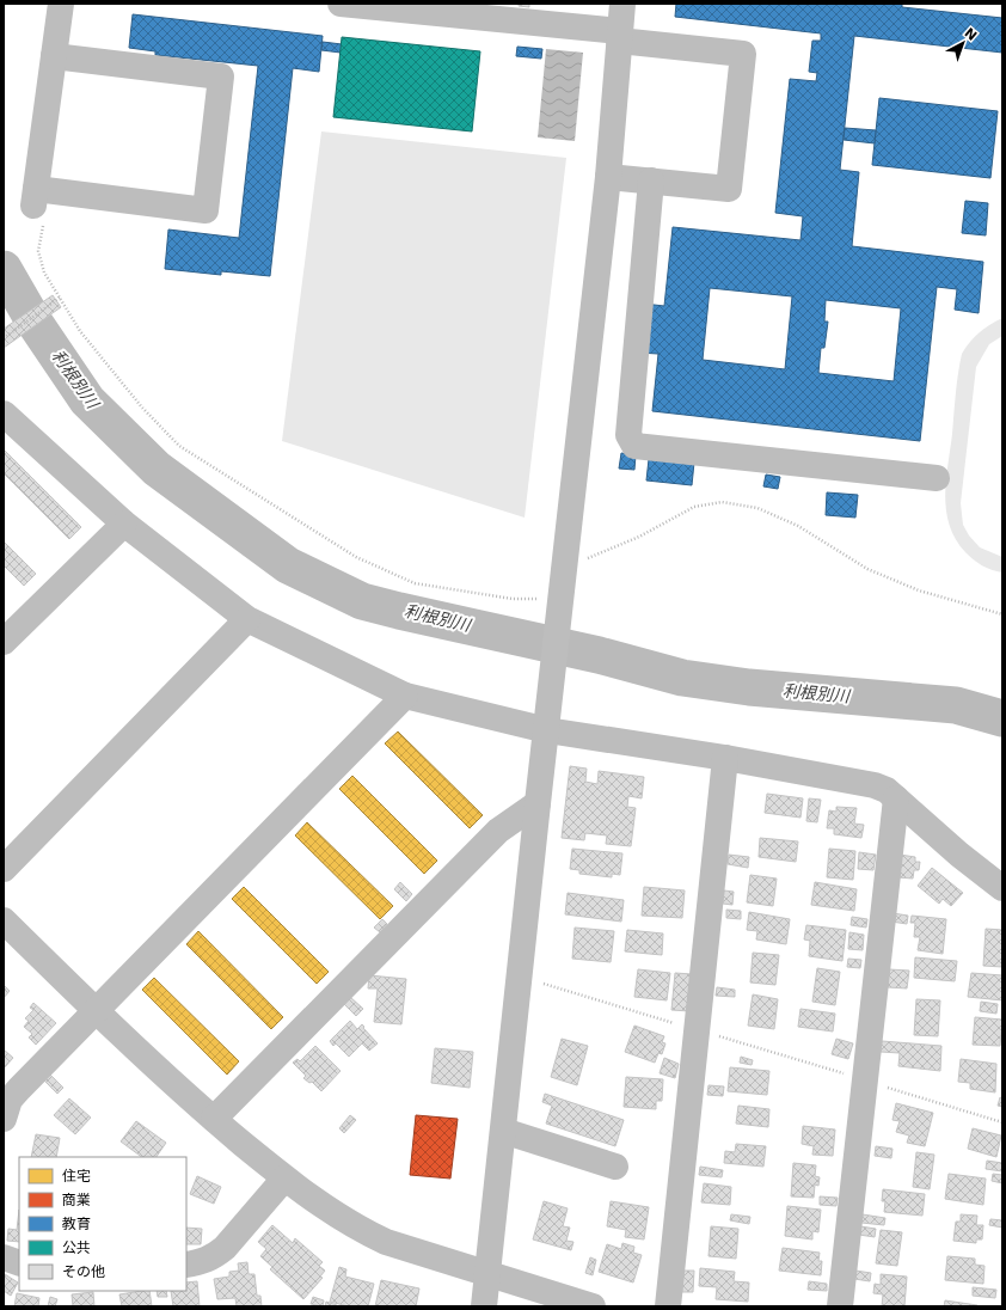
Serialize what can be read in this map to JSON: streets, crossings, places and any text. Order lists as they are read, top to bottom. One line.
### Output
{"water":["利根別川"],"legend":["住宅","商業","教育","公共","その他"],"north":"top right"}
